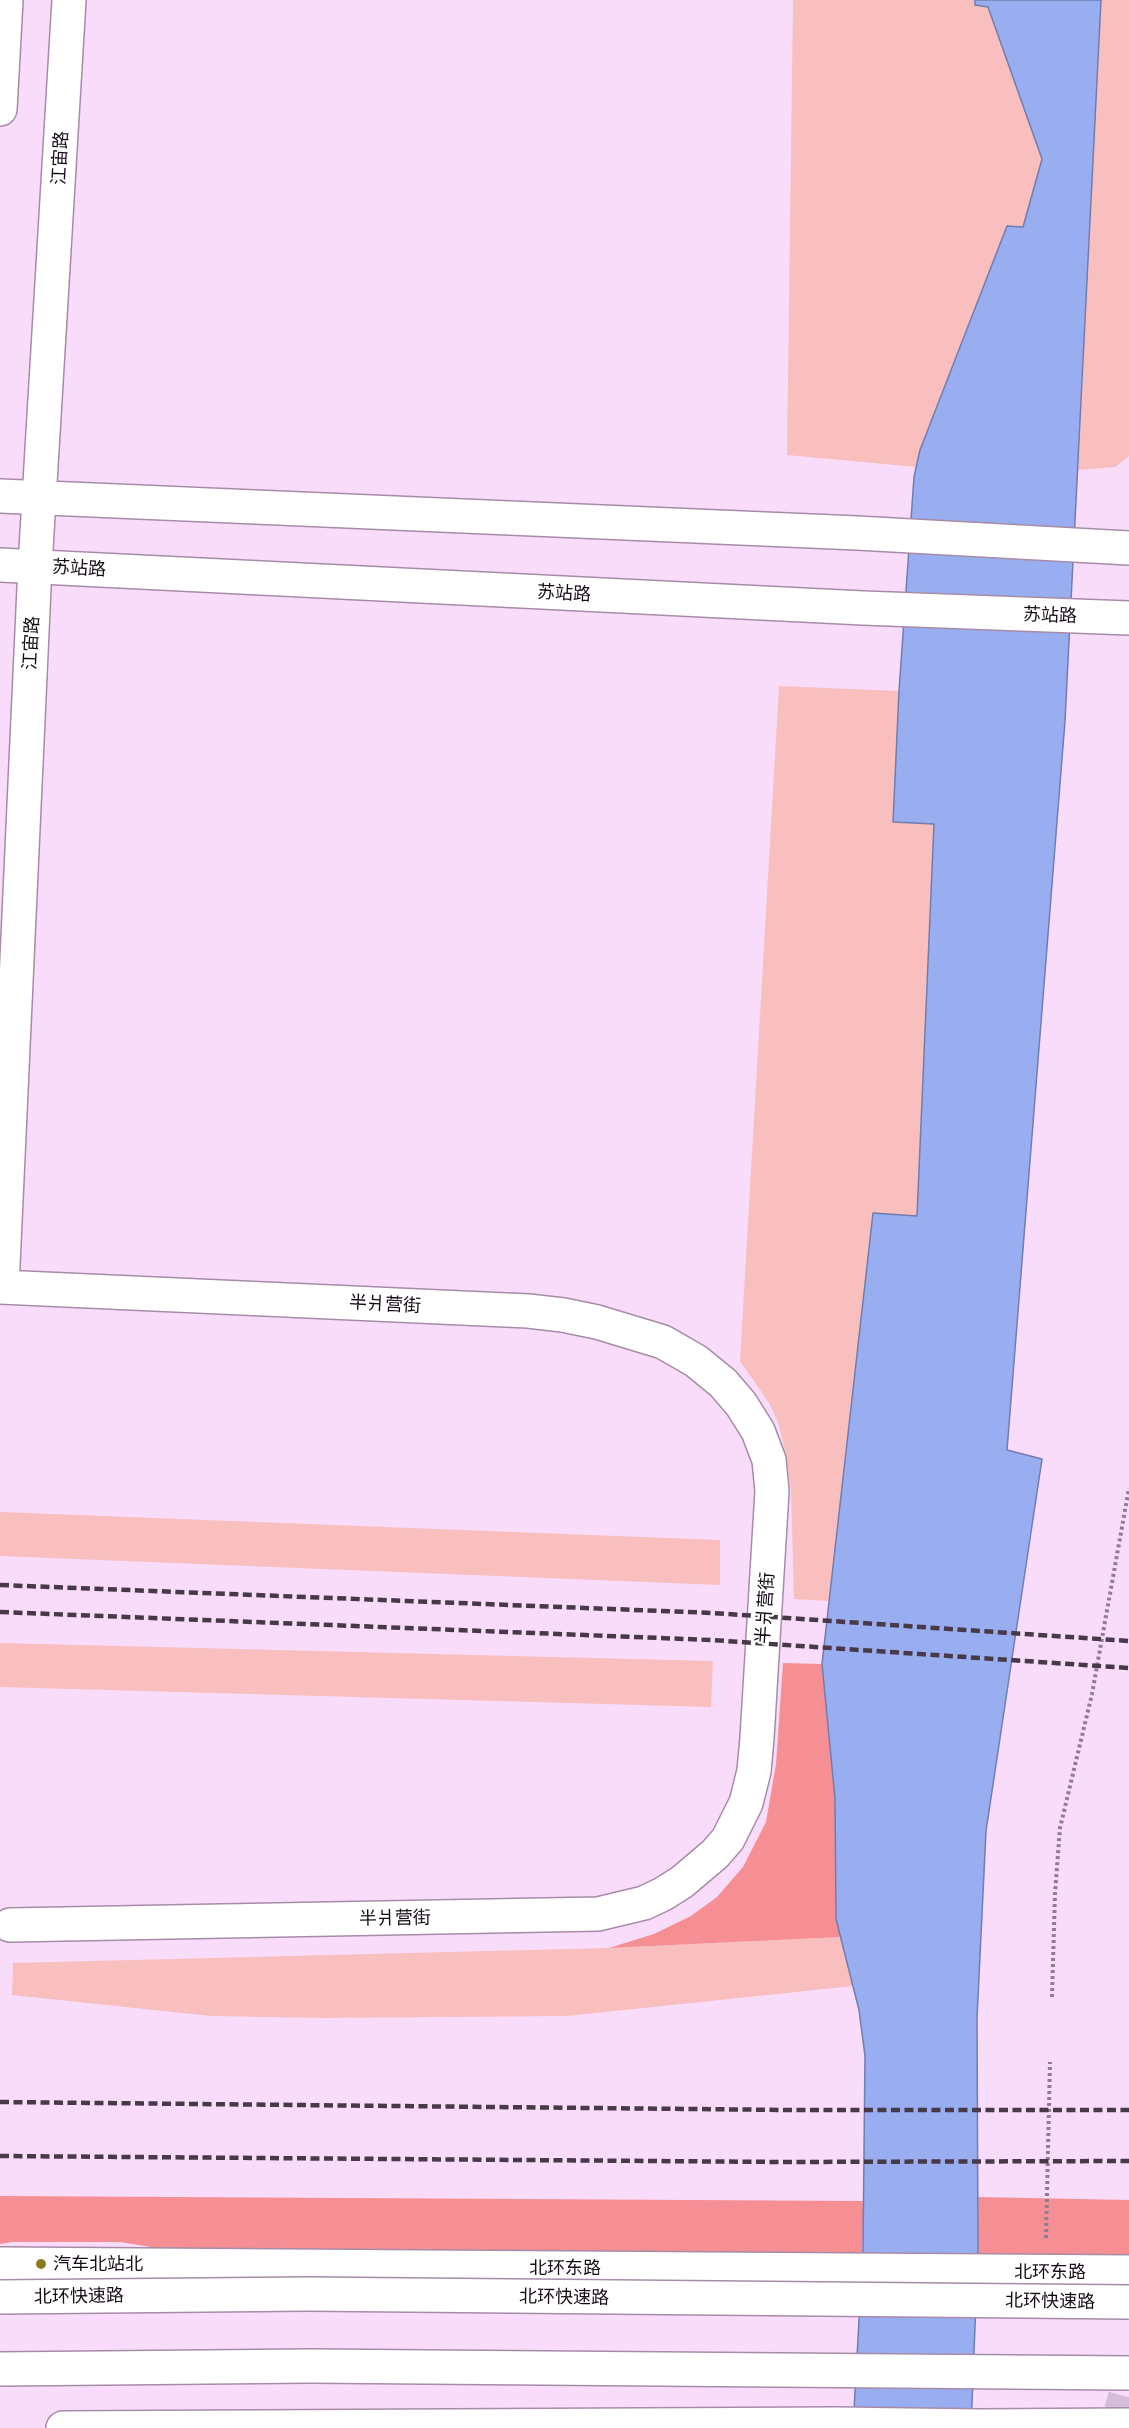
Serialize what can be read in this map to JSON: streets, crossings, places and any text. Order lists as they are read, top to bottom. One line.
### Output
{"streets":{"main road":["江宙路","苏站路","半爿营街","北环东路","北环快速路"]},"crossings":[["江宙路","苏站路"],["江宙路","半爿营街"]],"places":["汽车北站北"]}
